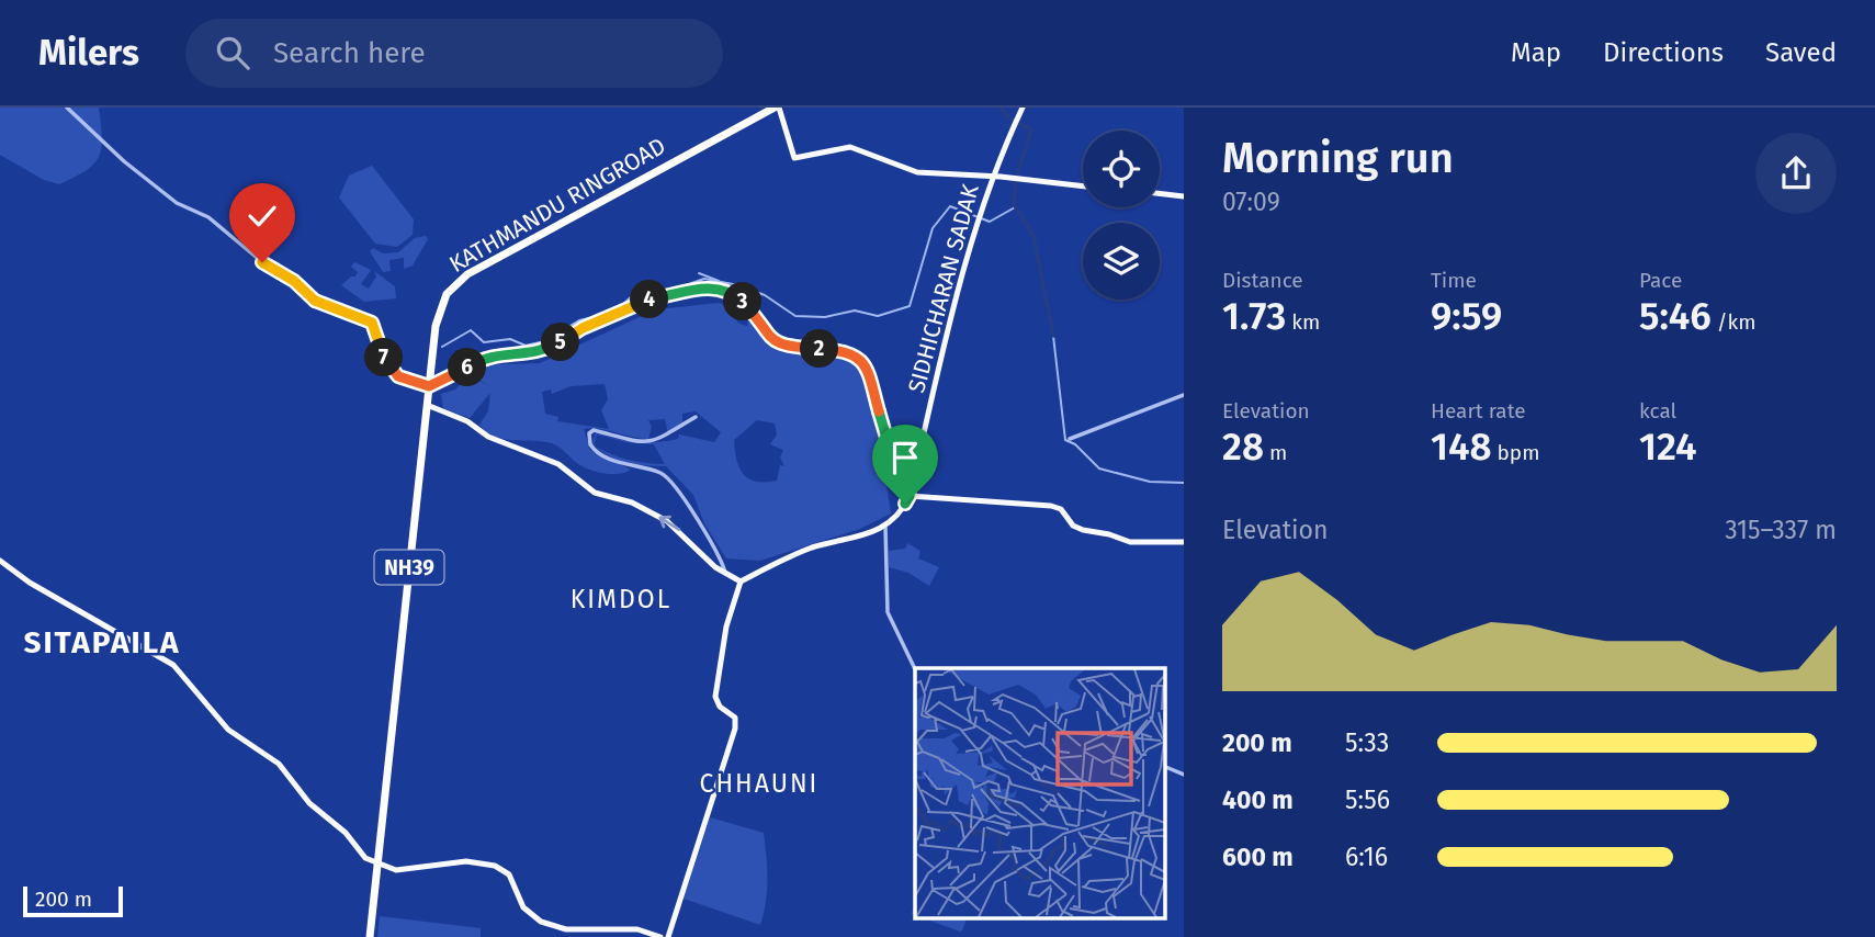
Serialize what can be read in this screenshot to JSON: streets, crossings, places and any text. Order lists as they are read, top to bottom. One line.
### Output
{"streets":{"highway":["KATHMANDU RINGROAD","NH39"],"main road":["SIDHICHARAN SADAK"]},"districts":["KIMDOL","SITAPAILA","CHHAUNI"],"scale_bar":"200 m","page":{"header":"Milers","search":"Search here","nav":["Map","Directions","Saved"],"heading":["Morning run","07:09"],"stats":[["Distance","1.73 km"],["Time","9:59"],["Pace","5:46 /km"],["Elevation","28 m"],["Heart rate","148 bpm"],["kcal","124"]],"pins":["4","3","5","2","7","6"],"chart":["Elevation","315–337 m"],"list":[{"name":"200 m","note":"5:33"},{"name":"400 m","note":"5:56"},{"name":"600 m","note":"6:16"}],"scale":"200 m"}}
